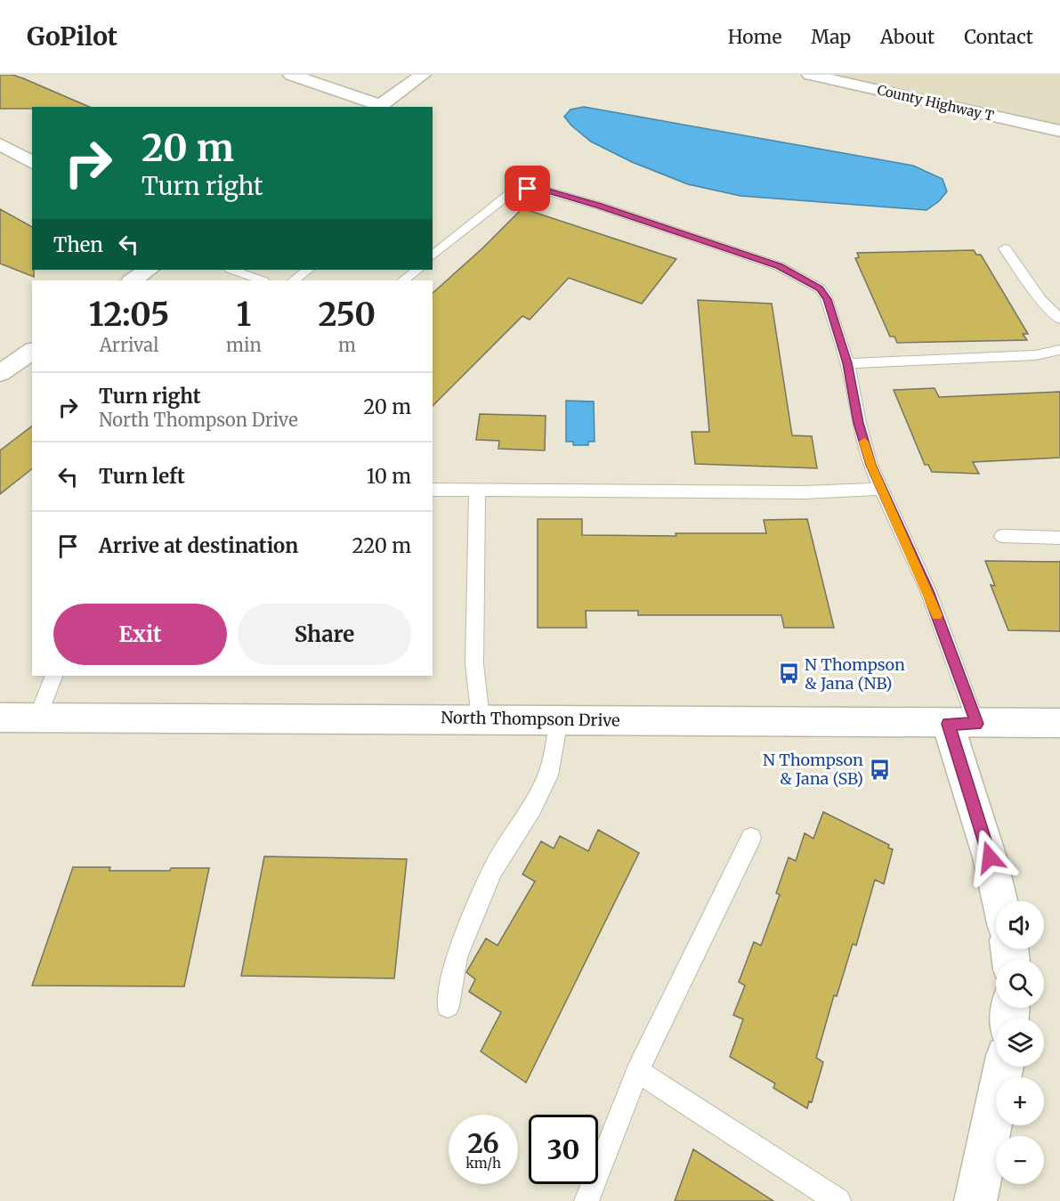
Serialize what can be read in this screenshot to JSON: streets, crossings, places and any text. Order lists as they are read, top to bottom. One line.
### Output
{"streets":{"street":["County Highway T","North Thompson Drive"]},"places":{"bus stop":["N Thompson & Jana (NB)","N Thompson & Jana (SB)"]},"page":{"header":"GoPilot","nav":["Home","Map","About","Contact"],"turn":["20 m","Turn right"],"then":"Then","eta":["12:05","Arrival","1","min","250","m"],"list":[{"name":"Turn right","note":"North Thompson Drive","value":"20 m"},{"name":"Turn left","value":"10 m"},{"name":"Arrive at destination","value":"220 m"}],"buttons":["Exit","Share"],"map_buttons":["+","−"],"speed":"26 km/h","limit":"30"}}
